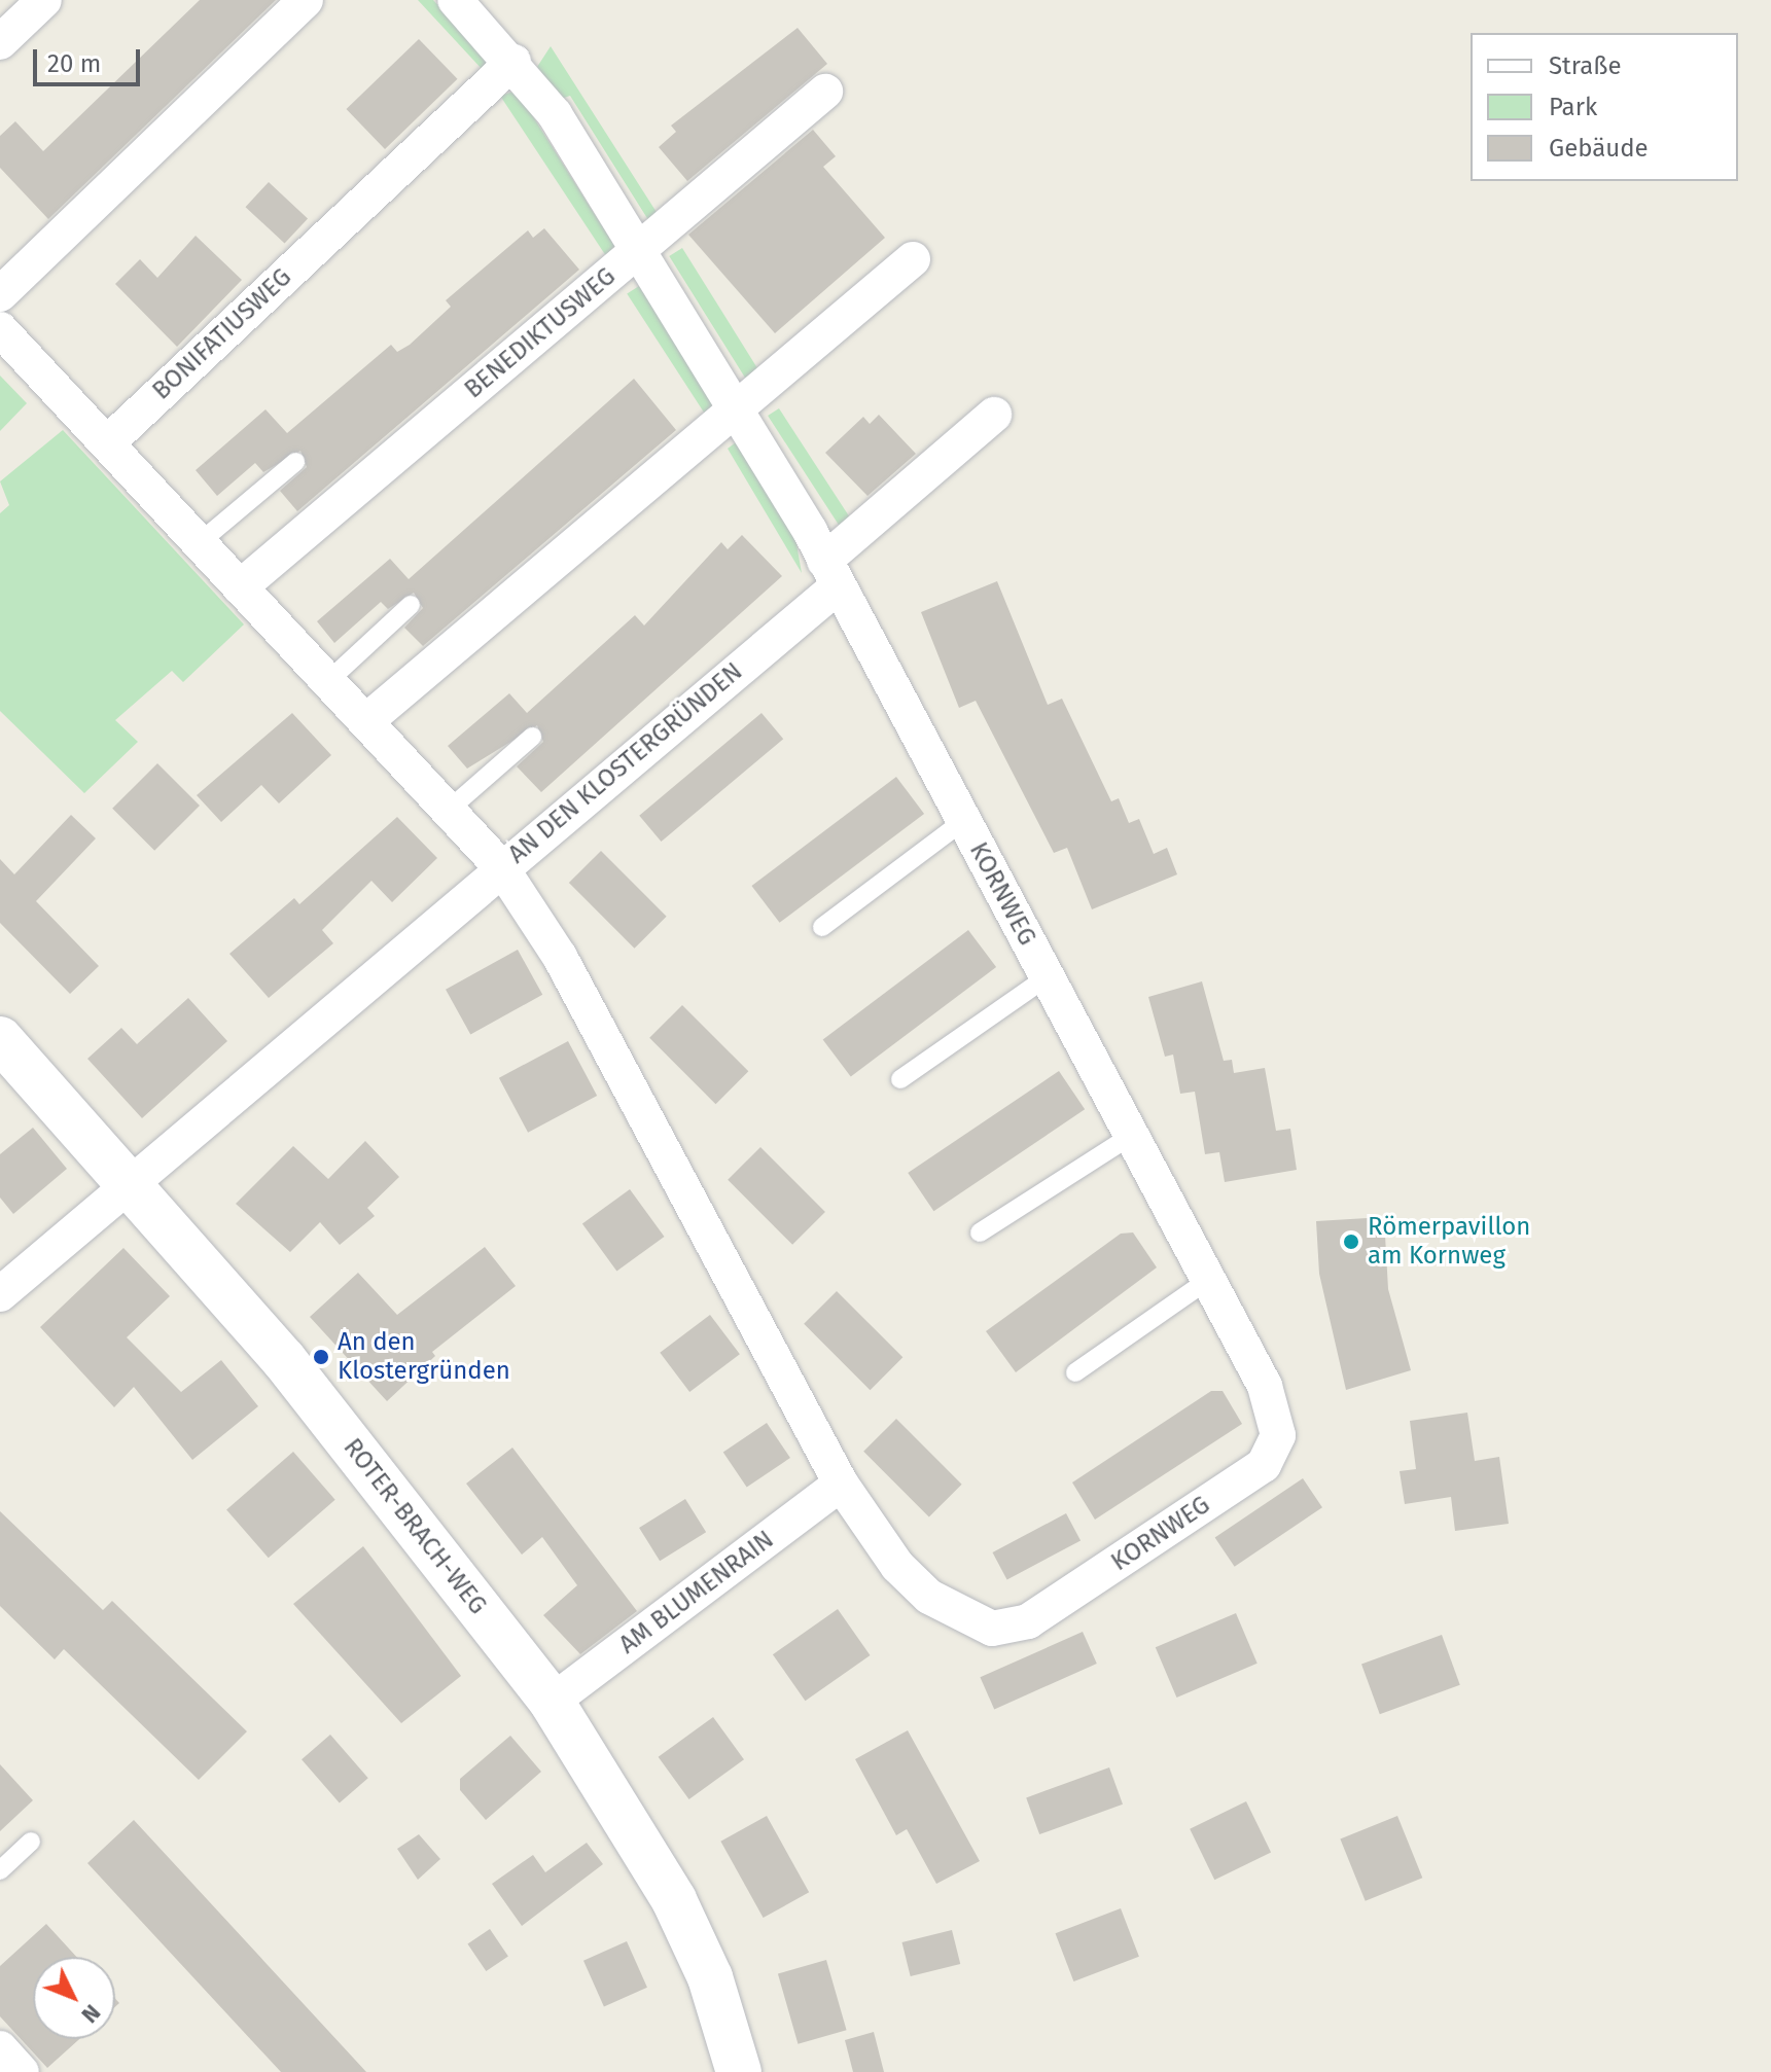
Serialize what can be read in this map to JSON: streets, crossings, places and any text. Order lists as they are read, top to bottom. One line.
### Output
{"streets":{"street":["BENEDIKTUSWEG","BONIFATIUSWEG","AN DEN KLOSTERGRÜNDEN","KORNWEG","ROTER-BRACH-WEG","AM BLUMENRAIN"]},"crossings":[["BENEDIKTUSWEG","BONIFATIUSWEG"],["BENEDIKTUSWEG","AN DEN KLOSTERGRÜNDEN"],["BENEDIKTUSWEG","KORNWEG"],["AN DEN KLOSTERGRÜNDEN","KORNWEG"],["AN DEN KLOSTERGRÜNDEN","ROTER-BRACH-WEG"],["KORNWEG","AM BLUMENRAIN"],["ROTER-BRACH-WEG","AM BLUMENRAIN"]],"places":["Römerpavillon am Kornweg","An den Klostergründen"],"legend":["Straße","Park","Gebäude"],"scale_bar":"20 m","north":"bottom right"}
